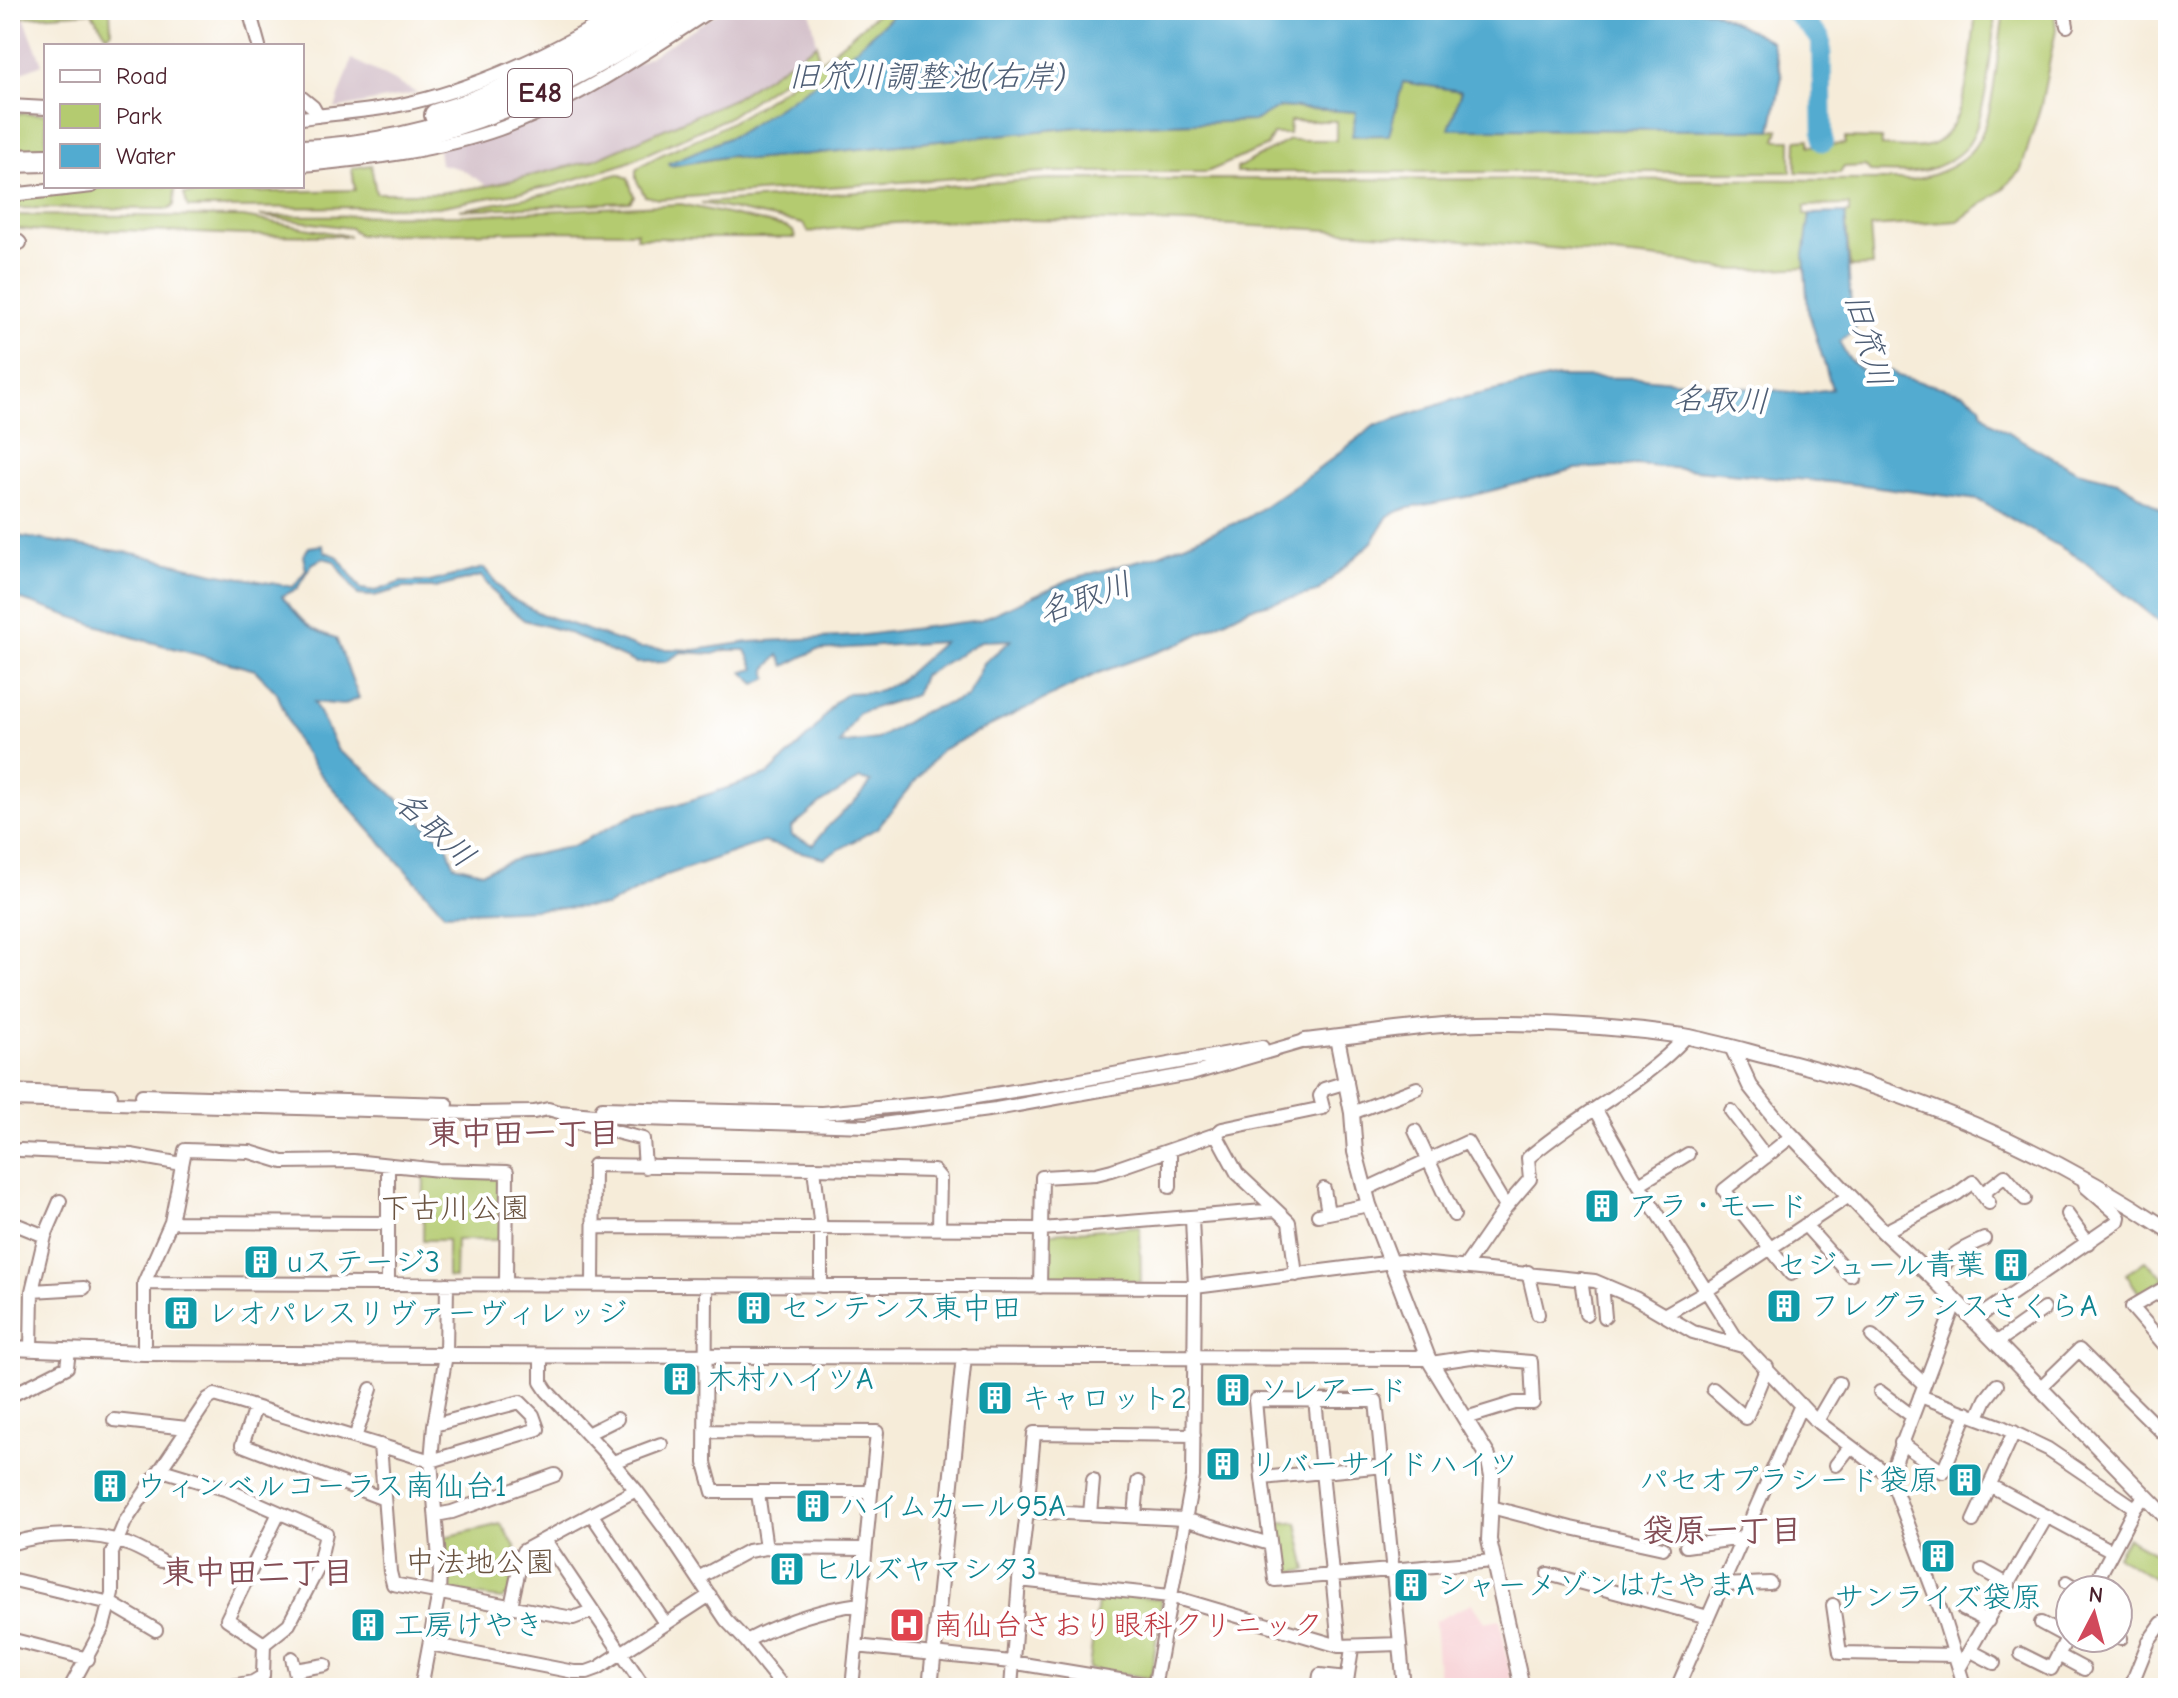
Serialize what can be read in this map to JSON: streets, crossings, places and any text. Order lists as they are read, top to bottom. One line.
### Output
{"streets":{"highway":["E48"]},"districts":["東中田一丁目","袋原一丁目","東中田二丁目"],"water":["旧笊川調整池(右岸)","旧笊川","名取川"],"parks":["下古川公園","中法地公園"],"places":{"building":["アラ・モード","uステージ3","セジュール青葉","フレグランスさくらA","センテンス東中田","レオパレスリヴァーヴィレッジ","木村ハイツA","ソレアード","キャロット2","リバーサイドハイツ","パセオプラシード袋原","ウィンベルコーラス南仙台1","ハイムカール95A","サンライズ袋原","ヒルズヤマシタ3","シャーメゾンはたやまA","工房けやき"],"hospital":["南仙台さおり眼科クリニック"]},"legend":["Road","Park","Water"],"north":"top"}
